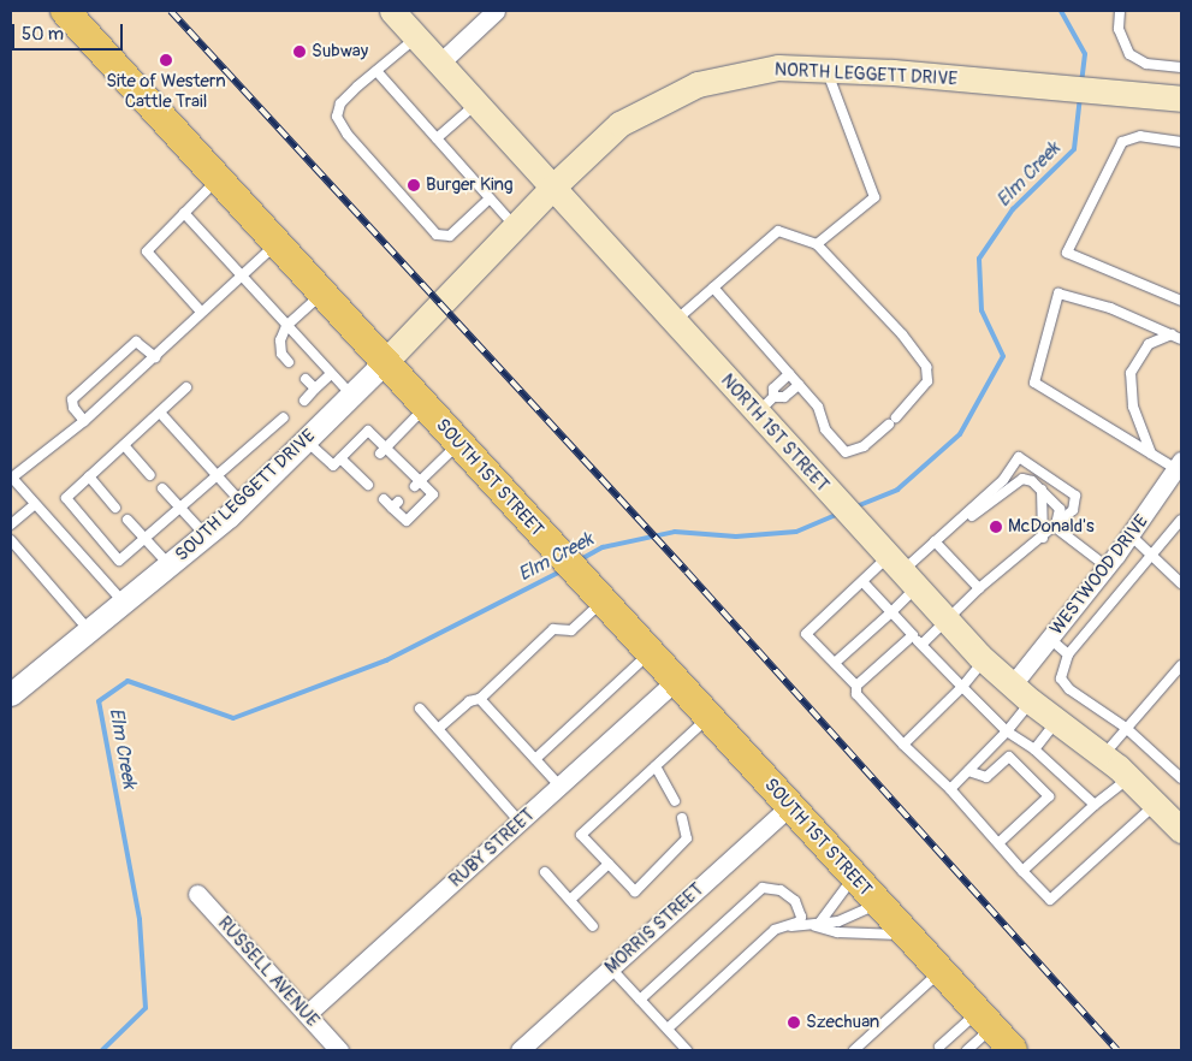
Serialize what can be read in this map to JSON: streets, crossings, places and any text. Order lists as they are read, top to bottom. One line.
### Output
{"streets":{"main road":["NORTH LEGGETT DRIVE","NORTH 1ST STREET","SOUTH 1ST STREET","SOUTH LEGGETT DRIVE"],"street":["WESTWOOD DRIVE","RUBY STREET","MORRIS STREET","RUSSELL AVENUE"]},"crossings":[["NORTH LEGGETT DRIVE","NORTH 1ST STREET"],["NORTH LEGGETT DRIVE","SOUTH LEGGETT DRIVE"],["NORTH 1ST STREET","WESTWOOD DRIVE"],["SOUTH 1ST STREET","SOUTH LEGGETT DRIVE"],["SOUTH 1ST STREET","RUBY STREET"],["SOUTH 1ST STREET","MORRIS STREET"],["RUBY STREET","RUSSELL AVENUE"]],"water":["Elm Creek"],"places":["Subway","Site of Western Cattle Trail","Burger King","McDonald's","Szechuan"],"scale_bar":"50 m"}
